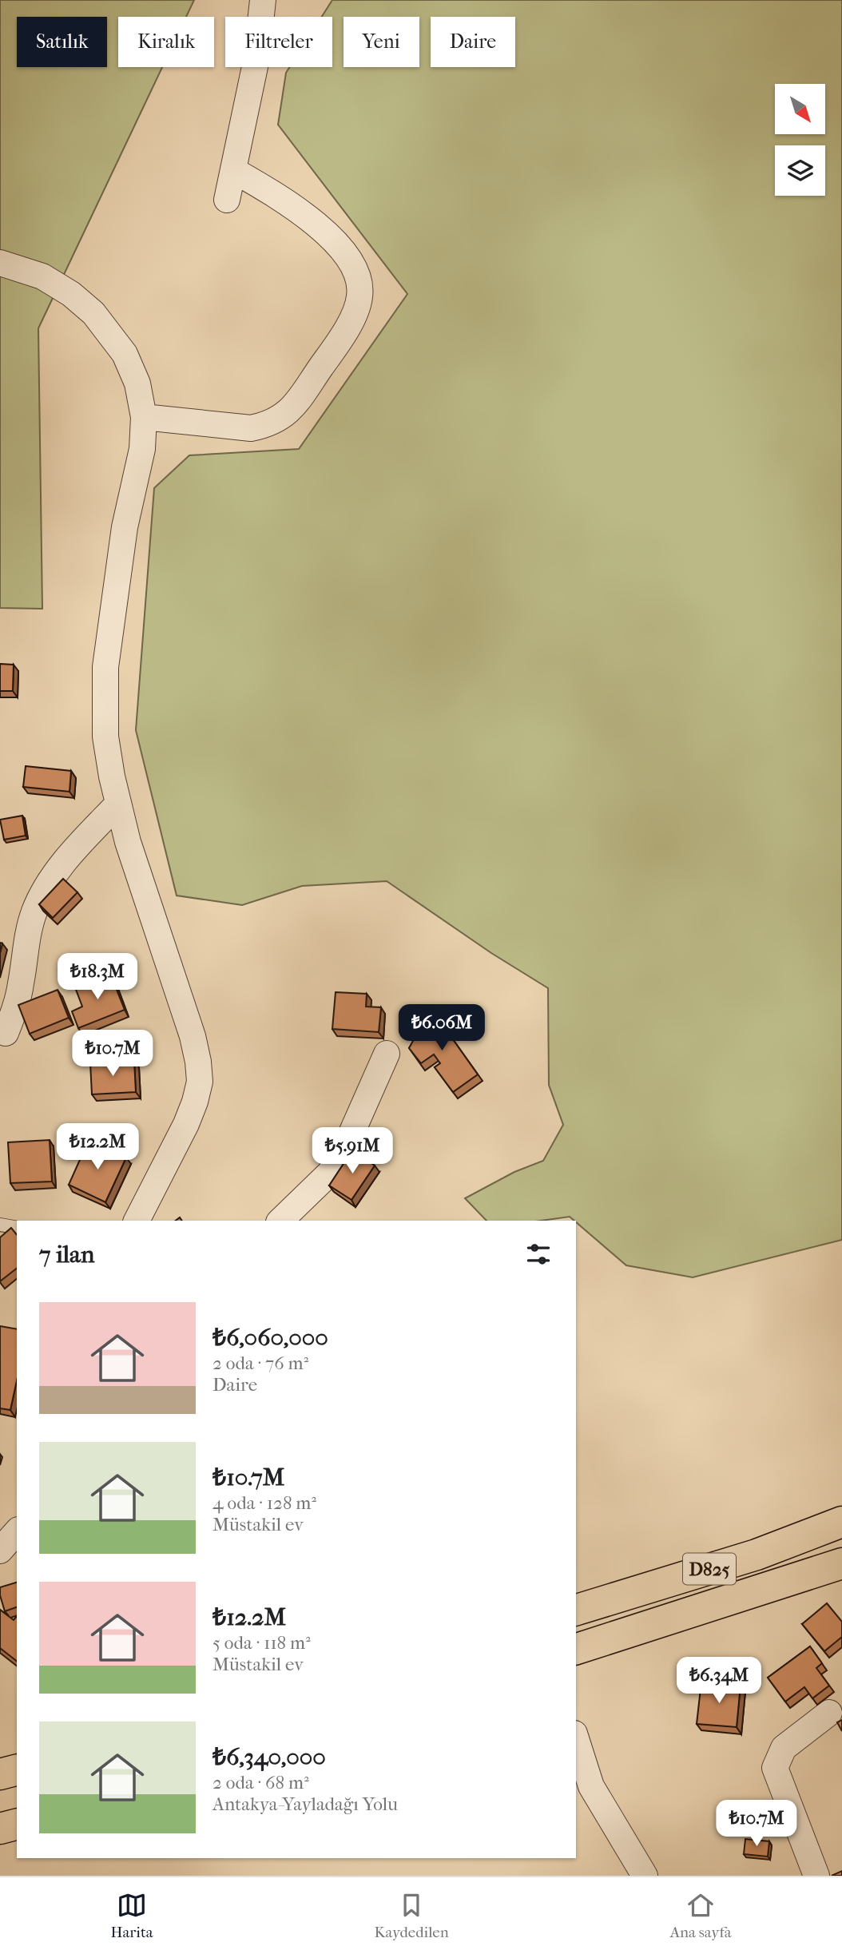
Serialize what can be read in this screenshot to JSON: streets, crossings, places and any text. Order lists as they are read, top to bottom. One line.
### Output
{"streets":{"highway":["D825"]},"north":"bottom right","page":{"chip":["Satılık","Kiralık","Filtreler","Yeni","Daire"],"price":["₺18.3M","₺6.06M","₺10.7M","₺12.2M","₺5.91M","₺6.34M","₺10.7M"],"heading":"7 ilan","list":[{"name":"₺6,060,000","note":"2 oda · 76 m² · Daire"},{"name":"₺10.7M","note":"4 oda · 128 m² · Müstakil ev"},{"name":"₺12.2M","note":"5 oda · 118 m² · Müstakil ev"},{"name":"₺6,340,000","note":"2 oda · 68 m² · Antakya-Yayladağı Yolu"}],"tabs":["Harita","Kaydedilen","Ana sayfa"]}}
